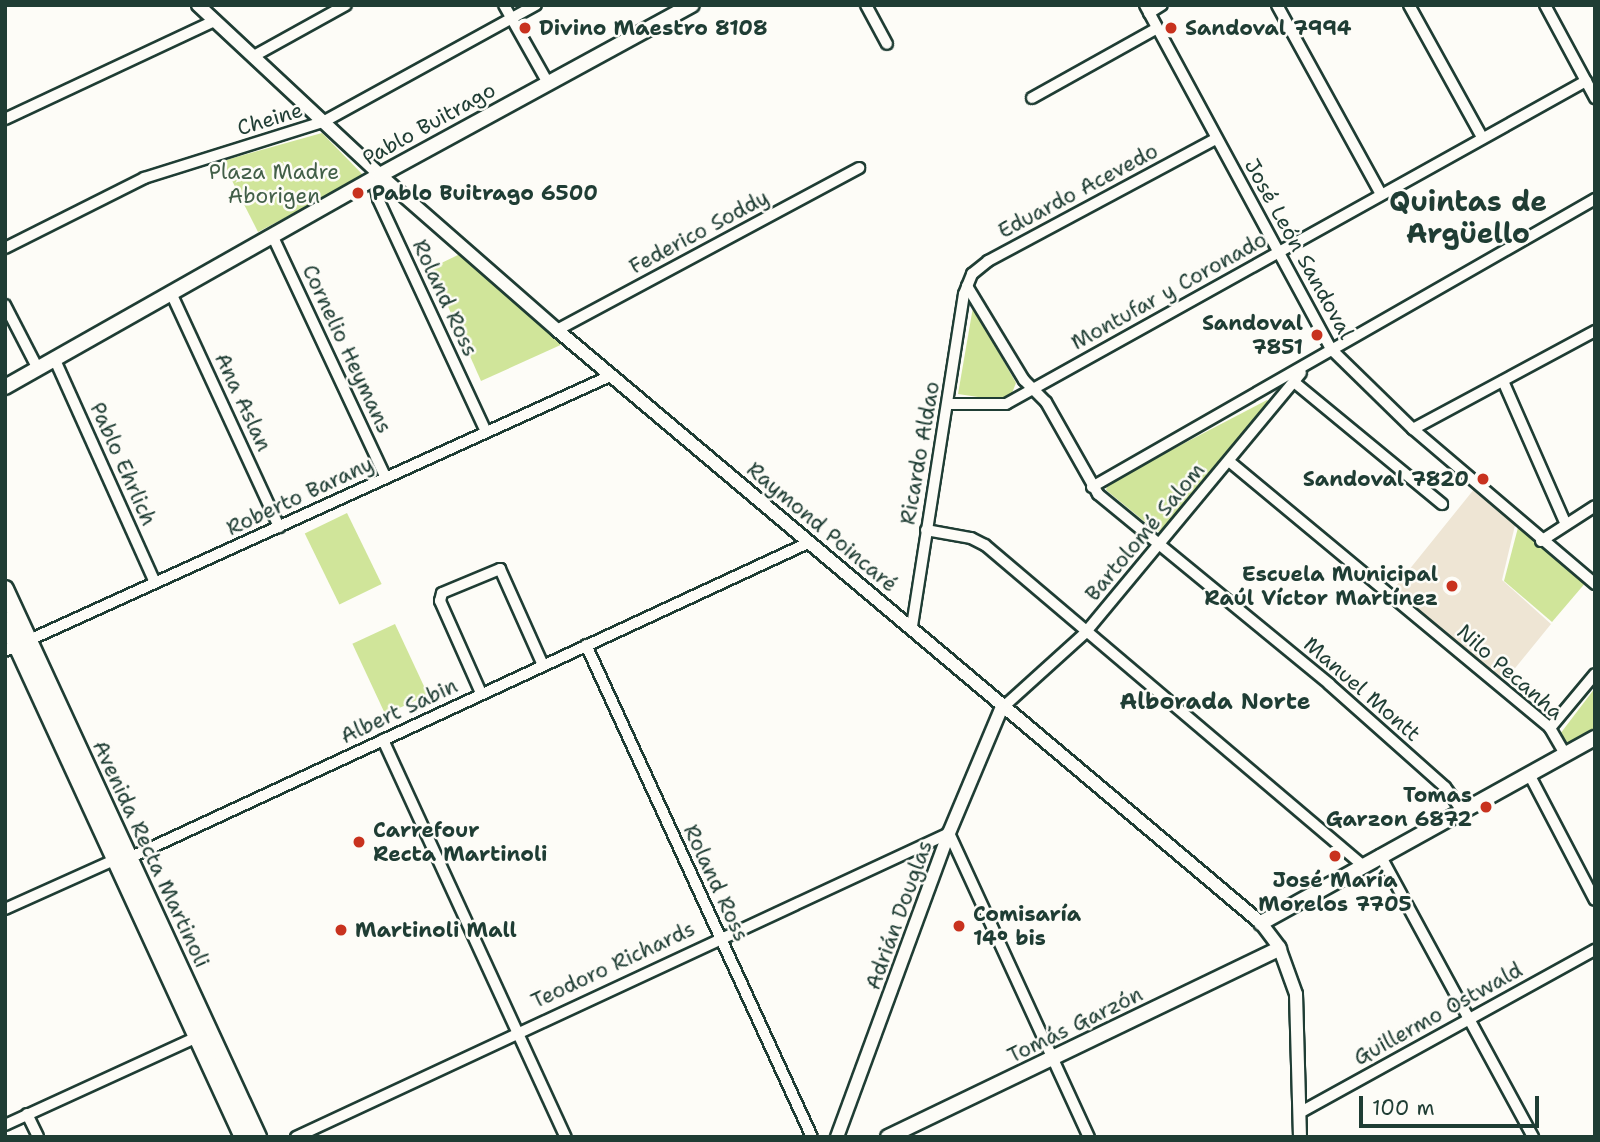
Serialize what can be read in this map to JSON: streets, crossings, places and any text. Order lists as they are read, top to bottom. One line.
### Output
{"streets":{"main road":["Pablo Buitrago","Avenida Recta Martinoli","Tomás Garzón"],"street":["Cheine","Eduardo Acevedo","Federico Soddy","José León Sandoval","Montufar y Coronado","Roland Ross","Cornelio Heymans","Ana Aslan","Ricardo Aldao","Pablo Ehrlich","Roberto Barany","Raymond Poincaré","Bartolomé Salom","Nilo Pecanha","Manuel Montt","Albert Sabin","Adrián Douglas","Teodoro Richards","Guillermo Ostwald"]},"crossings":[["Cheine","Raymond Poincaré"],["Pablo Buitrago","Roland Ross"],["Pablo Buitrago","Cornelio Heymans"],["Pablo Buitrago","Ana Aslan"],["Pablo Buitrago","Pablo Ehrlich"],["Pablo Buitrago","Raymond Poincaré"],["Eduardo Acevedo","José León Sandoval"],["Eduardo Acevedo","Ricardo Aldao"],["Eduardo Acevedo","Manuel Montt"],["Federico Soddy","Raymond Poincaré"],["José León Sandoval","Montufar y Coronado"],["José León Sandoval","Bartolomé Salom"],["Montufar y Coronado","Ricardo Aldao"],["Montufar y Coronado","Manuel Montt"],["Roland Ross","Roberto Barany"],["Roland Ross","Raymond Poincaré"],["Roland Ross","Albert Sabin"],["Roland Ross","Teodoro Richards"],["Cornelio Heymans","Roberto Barany"],["Ana Aslan","Roberto Barany"],["Ricardo Aldao","Raymond Poincaré"],["Ricardo Aldao","Manuel Montt"],["Pablo Ehrlich","Roberto Barany"],["Roberto Barany","Raymond Poincaré"],["Roberto Barany","Avenida Recta Martinoli"],["Raymond Poincaré","Bartolomé Salom"],["Raymond Poincaré","Albert Sabin"],["Raymond Poincaré","Adrián Douglas"],["Raymond Poincaré","Guillermo Ostwald"],["Raymond Poincaré","Tomás Garzón"],["Bartolomé Salom","Nilo Pecanha"],["Bartolomé Salom","Manuel Montt"],["Bartolomé Salom","Adrián Douglas"],["Albert Sabin","Avenida Recta Martinoli"],["Adrián Douglas","Teodoro Richards"]],"districts":["Quintas de Argüello","Alborada Norte"],"parks":["Plaza Madre Aborigen"],"places":["Divino Maestro 8108","Sandoval 7994","Pablo Buitrago 6500","Sandoval 7851","Sandoval 7820","Escuela Municipal Raúl Víctor Martínez","Tomas Garzon 6872","Carrefour Recta Martinoli","José María Morelos 7705","Comisaría 14º bis","Martinoli Mall"],"scale_bar":"100 m"}
